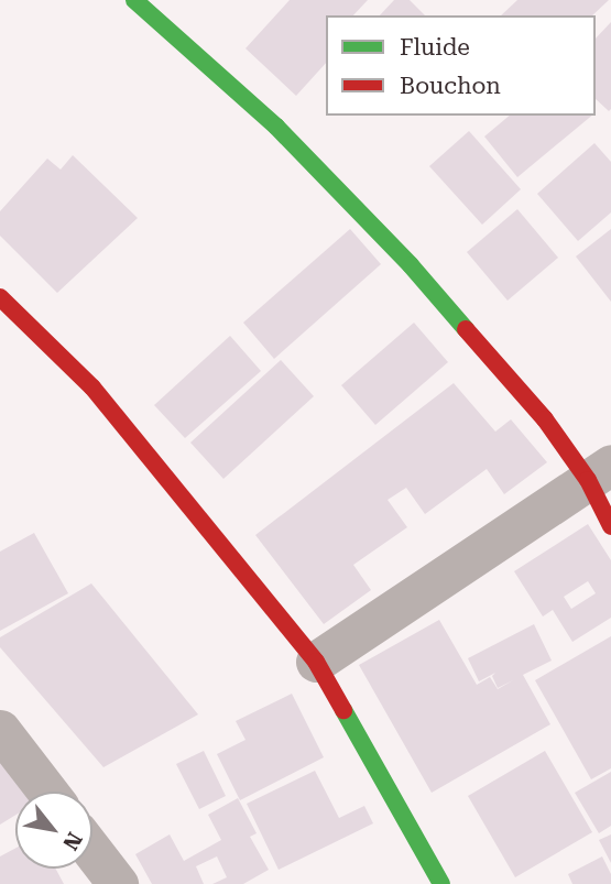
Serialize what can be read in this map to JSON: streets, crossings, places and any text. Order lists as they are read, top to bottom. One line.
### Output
{"legend":["Fluide","Bouchon"],"north":"bottom right"}
